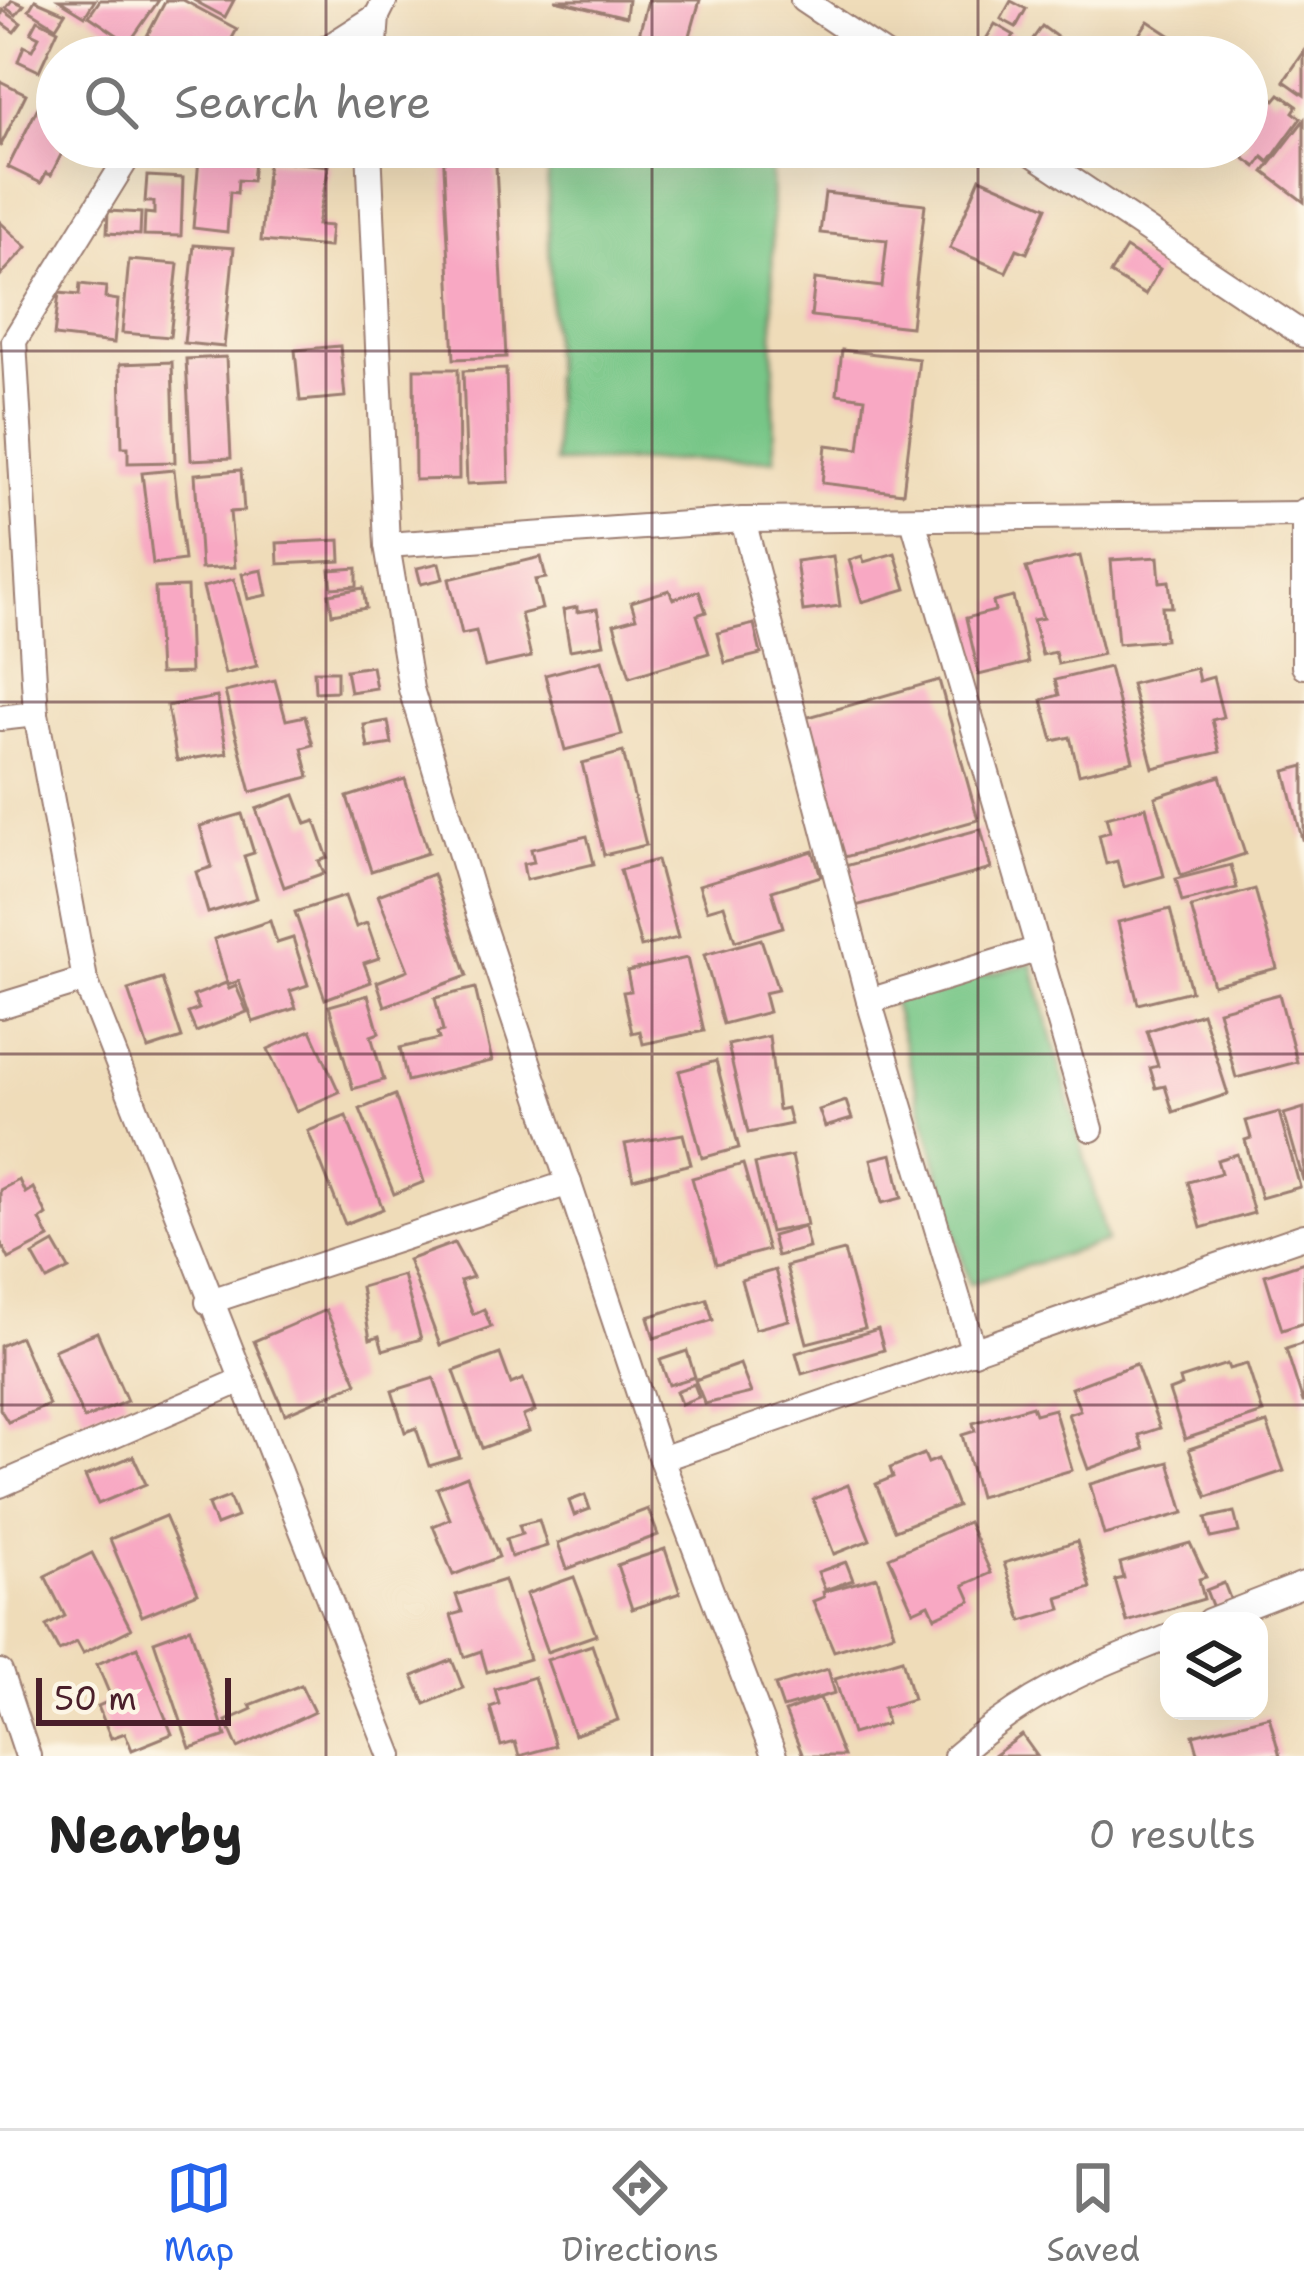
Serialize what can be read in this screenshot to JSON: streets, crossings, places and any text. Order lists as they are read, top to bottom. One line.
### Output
{"scale_bar":"50 m","page":{"search":"Search here","scale":"50 m","heading":["Nearby","0 results"],"nav":["Map","Directions","Saved"]}}
